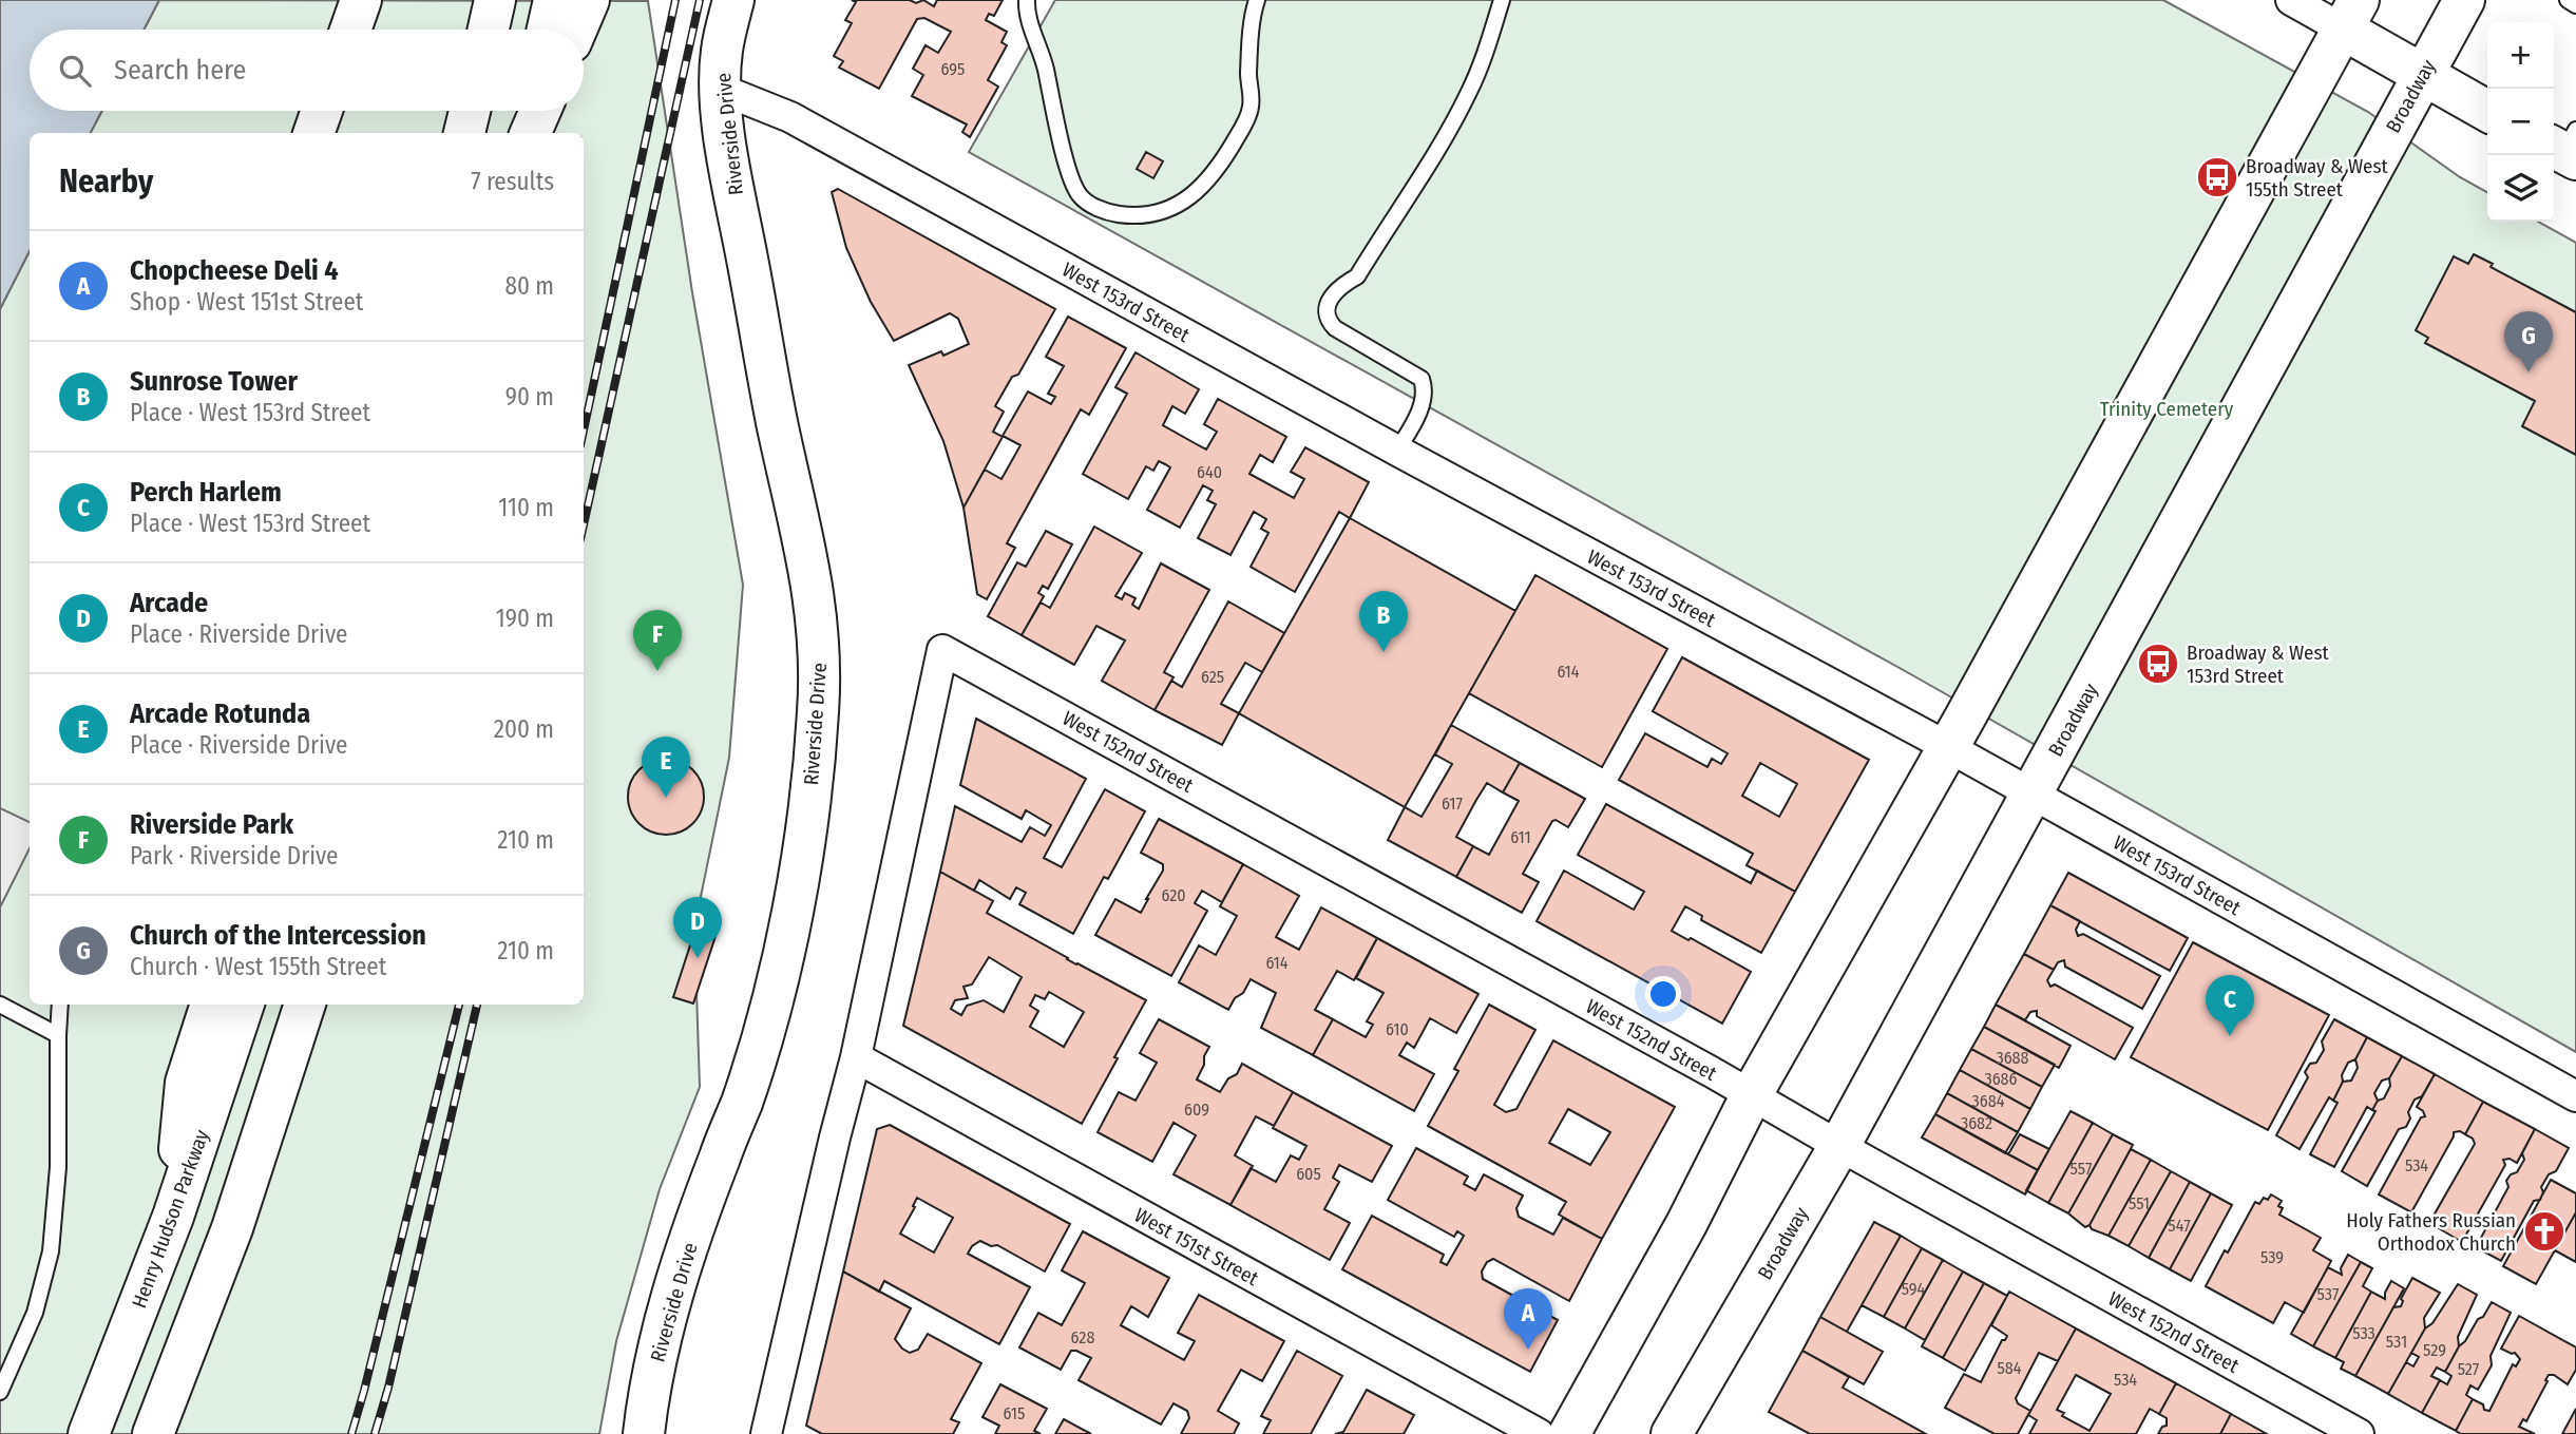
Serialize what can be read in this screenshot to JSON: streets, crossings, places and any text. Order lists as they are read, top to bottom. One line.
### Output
{"streets":{"main road":["Broadway","Riverside Drive","Henry Hudson Parkway"],"street":["West 153rd Street","West 152nd Street","West 151st Street"]},"crossings":[["Broadway","West 153rd Street"],["Broadway","West 152nd Street"],["Riverside Drive","West 153rd Street"],["West 152nd Street","West 151st Street"]],"parks":["Trinity Cemetery"],"places":{"bus stop":["Broadway & West 155th Street","Broadway & West 153rd Street"],"church":["Holy Fathers Russian Orthodox Church"]},"house_numbers":["695","640","614","625","617","611","620","614","610","3688","3686","3684","609","3682","534","557","605","551","547","539","594","537","533","628","531","529","584","527","534","615"],"page":{"map_buttons":["+","−"],"search":"Search here","heading":["Nearby","7 results"],"list":[{"mark":"A","name":"Chopcheese Deli 4","note":"Shop · West 151st Street","value":"80 m"},{"mark":"B","name":"Sunrose Tower","note":"Place · West 153rd Street","value":"90 m"},{"mark":"C","name":"Perch Harlem","note":"Place · West 153rd Street","value":"110 m"},{"mark":"D","name":"Arcade","note":"Place · Riverside Drive","value":"190 m"},{"mark":"E","name":"Arcade Rotunda","note":"Place · Riverside Drive","value":"200 m"},{"mark":"F","name":"Riverside Park","note":"Park · Riverside Drive","value":"210 m"},{"mark":"G","name":"Church of the Intercession","note":"Church · West 155th Street","value":"210 m"}],"pins":["G","B","F","E","D","C","A"]}}
